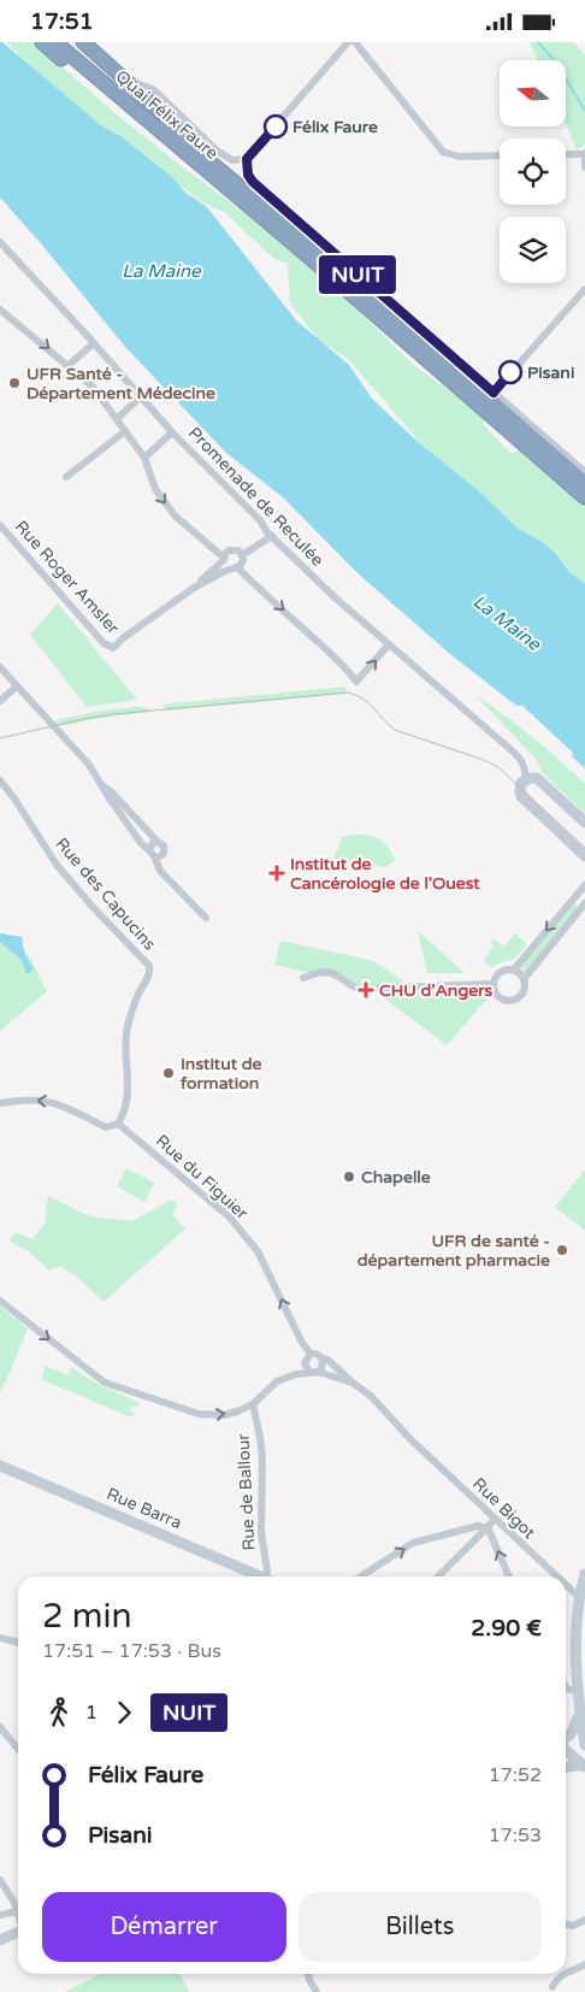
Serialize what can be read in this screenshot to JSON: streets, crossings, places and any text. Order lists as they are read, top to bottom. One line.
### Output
{"streets":{"highway":["Quai Félix Faure"],"main road":["Rue Barra"],"street":["Promenade de Reculée","Rue Roger Amsler","Rue des Capucins","Rue du Figuier","Rue de Ballour","Rue Bigot"]},"crossings":[["Rue des Capucins","Rue du Figuier"]],"one_way":["Rue du Figuier"],"water":["La Maine"],"places":{"other":["Félix Faure","Pisani","UFR Santé - Département Médecine","Institut de formation","Chapelle","UFR de santé - département pharmacie"],"health":["Institut de Cancérologie de l'Ouest","CHU d'Angers"]},"lines":["bus line NUIT"],"north":"left","page":{"status":"17:51","on_map":"NUIT","heading":["2 min","17:51 – 17:53 · Bus","2.90 €"],"legs":["1","NUIT"],"list":[{"name":"Félix Faure","value":"17:52"},{"name":"Pisani","value":"17:53"}],"buttons":["Démarrer","Billets"]}}
